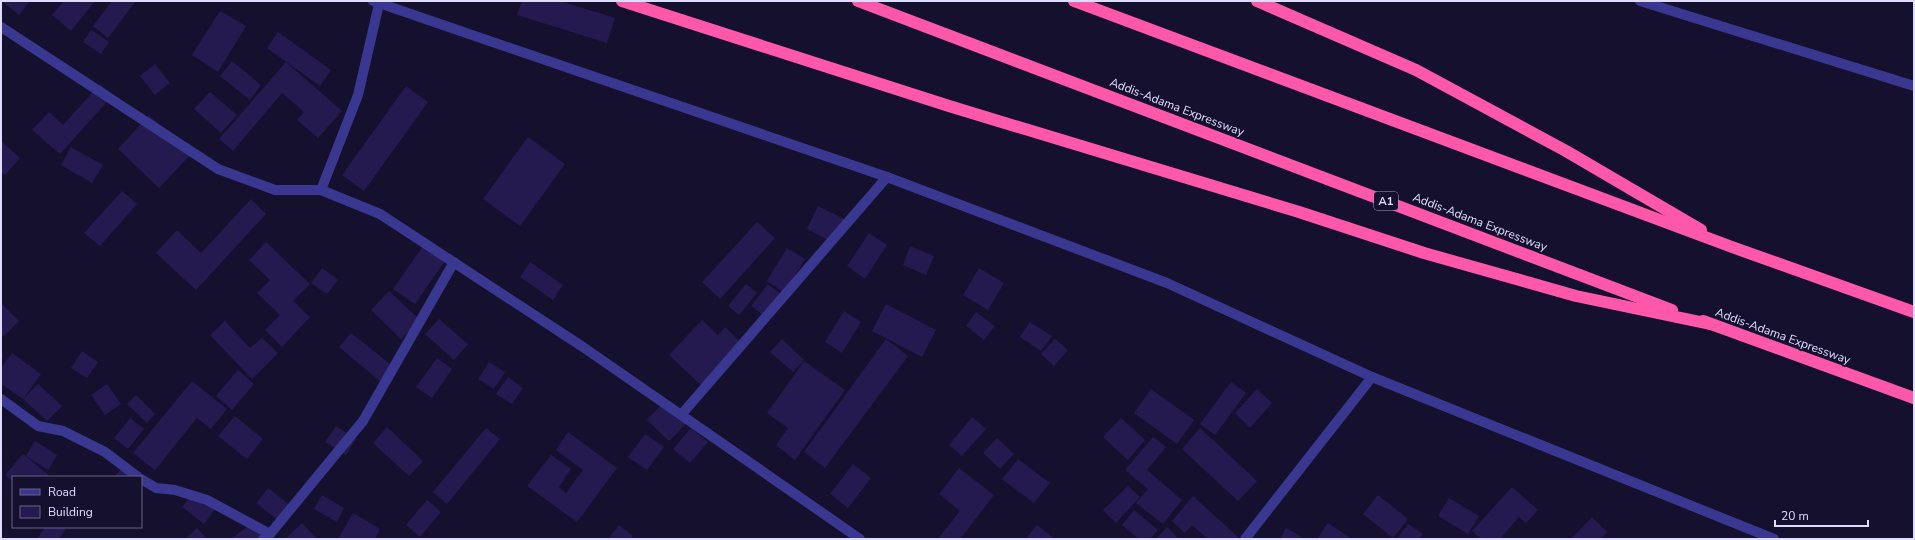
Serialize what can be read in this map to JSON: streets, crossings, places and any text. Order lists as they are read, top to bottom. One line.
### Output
{"streets":{"highway":["Addis-Adama Expressway","A1"]},"legend":["Road","Building"],"scale_bar":"20 m"}
